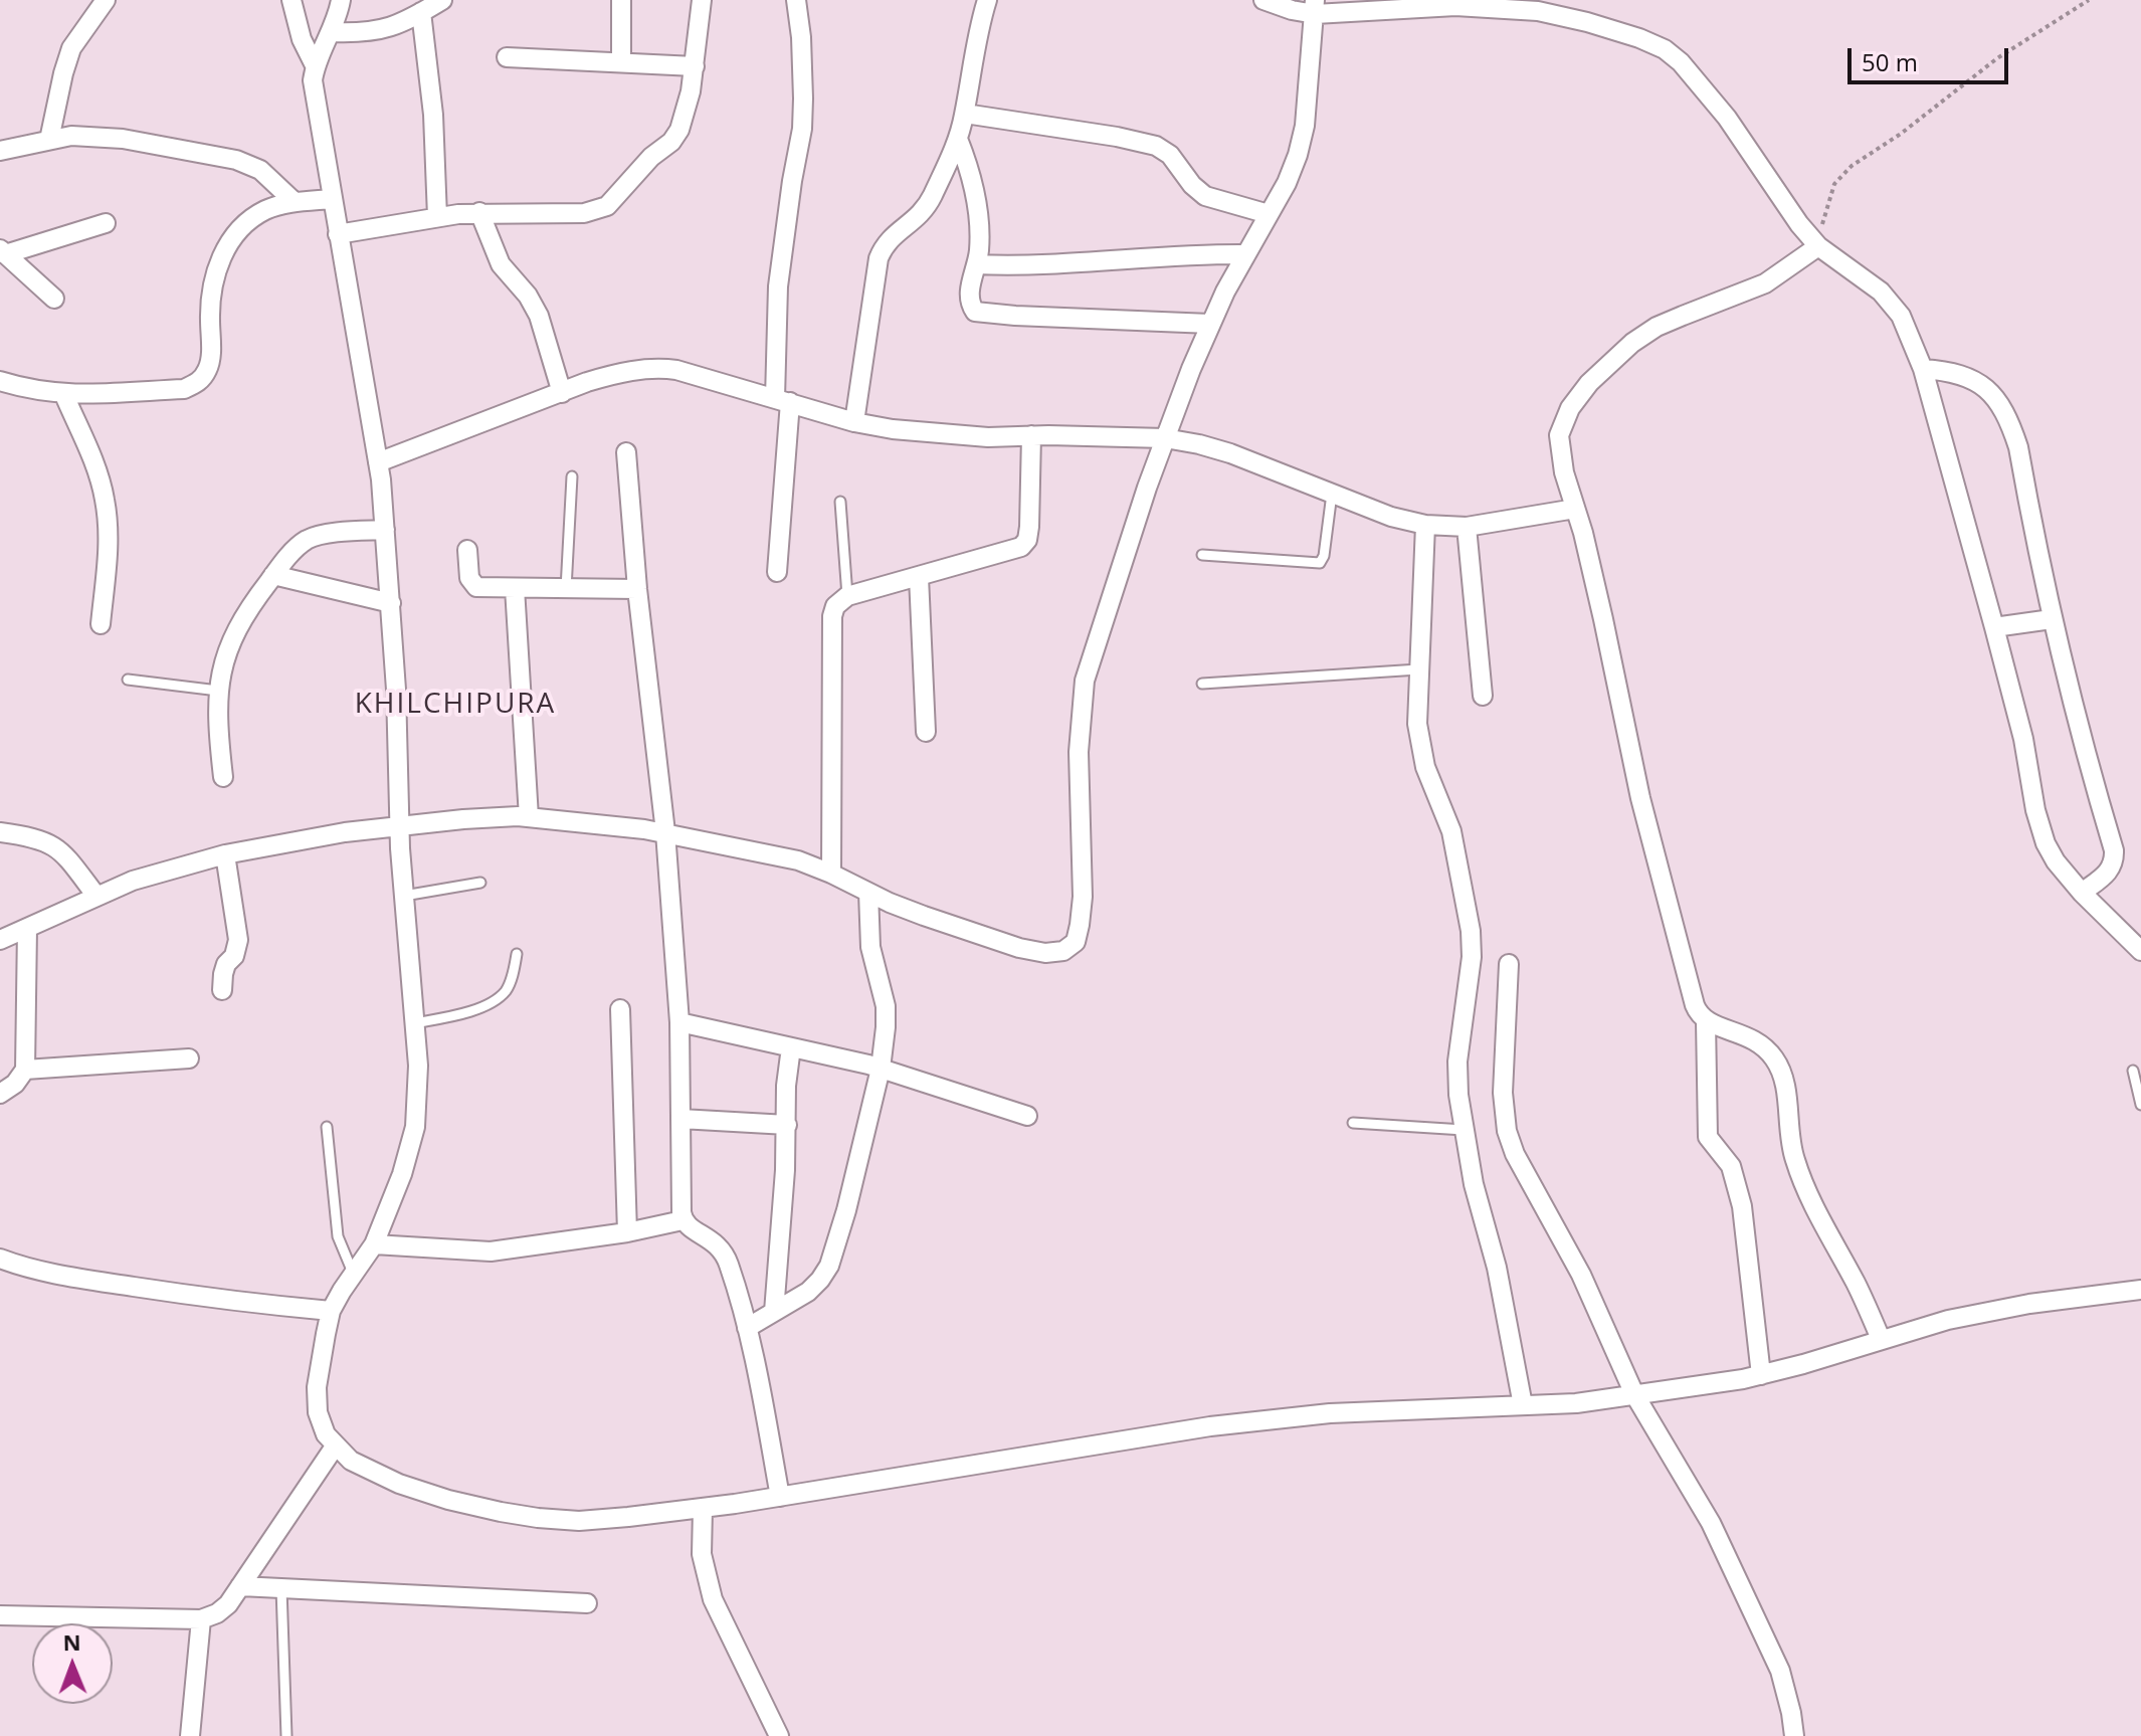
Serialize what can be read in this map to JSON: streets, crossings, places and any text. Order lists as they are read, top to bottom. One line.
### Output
{"districts":["KHILCHIPURA"],"scale_bar":"50 m","north":"top"}
